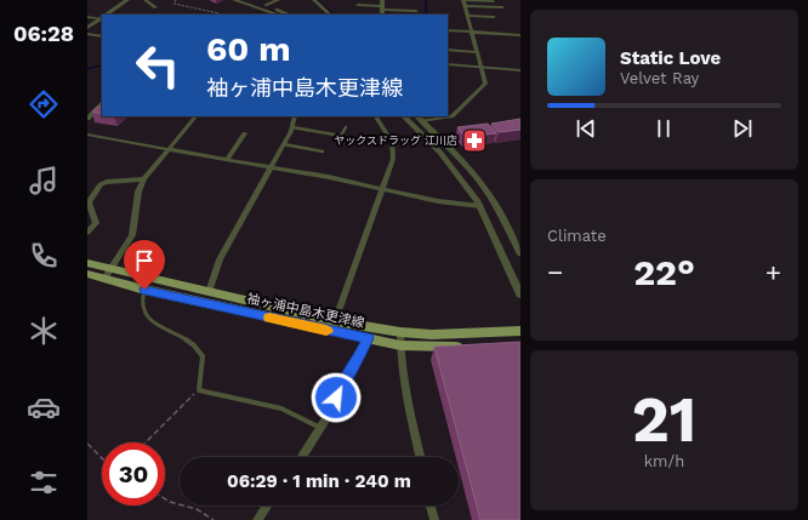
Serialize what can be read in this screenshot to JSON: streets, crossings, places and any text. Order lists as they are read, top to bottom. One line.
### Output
{"streets":{"main road":["袖ヶ浦中島木更津線"]},"places":{"pharmacy":["ヤックスドラッグ 江川店"]},"page":{"tabs":"06:28","turn":["60 m","袖ヶ浦中島木更津線"],"song":["Static Love","Velvet Ray"],"tile":["Climate",["21","km/h"]],"heat":["−","22°","+"],"limit":"30","trip":"06:29 · 1 min · 240 m"}}
